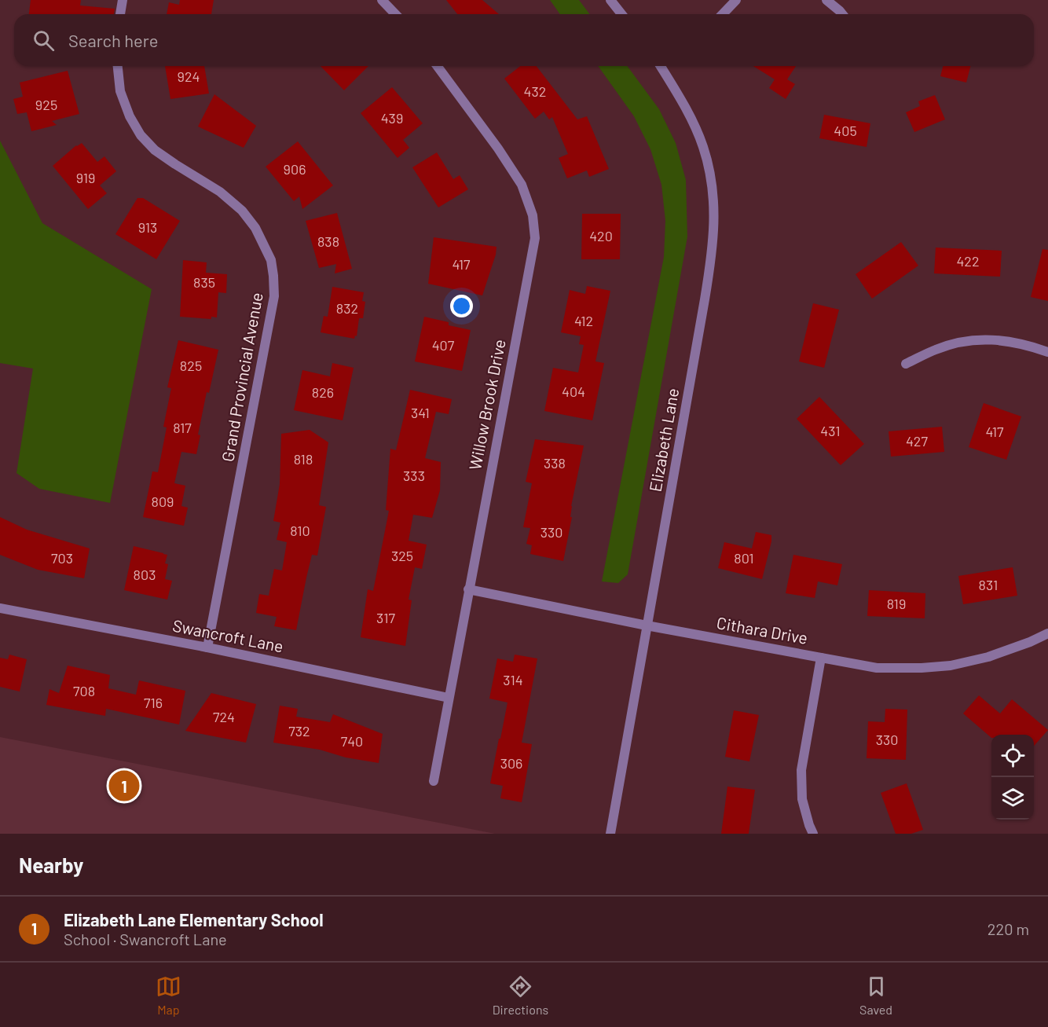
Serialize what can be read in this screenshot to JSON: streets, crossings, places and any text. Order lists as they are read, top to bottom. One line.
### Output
{"streets":{"street":["Grand Provincial Avenue","Willow Brook Drive","Elizabeth Lane","Cithara Drive","Swancroft Lane"]},"crossings":[["Grand Provincial Avenue","Swancroft Lane"],["Willow Brook Drive","Cithara Drive"],["Willow Brook Drive","Swancroft Lane"],["Elizabeth Lane","Cithara Drive"]],"house_numbers":["924","432","925","439","405","906","919","913","420","838","422","417","835","832","412","407","825","404","826","341","817","431","417","427","818","338","333","809","810","330","325","703","801","803","831","819","317","314","708","716","724","732","330","740","306"],"page":{"search":"Search here","pins":"1","heading":"Nearby","list":[{"mark":"1","name":"Elizabeth Lane Elementary School","note":"School · Swancroft Lane","value":"220 m"}],"nav":["Map","Directions","Saved"]}}
